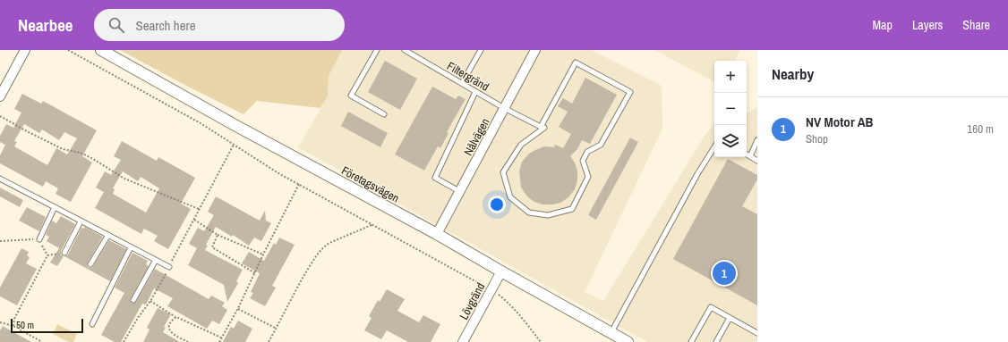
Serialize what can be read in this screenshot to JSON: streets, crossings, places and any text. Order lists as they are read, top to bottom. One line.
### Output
{"streets":{"street":["Nålvägen","Företagsvägen","Lövgränd"],"lane":["Filtergränd"]},"crossings":[["Filtergränd","Nålvägen"],["Nålvägen","Företagsvägen"],["Företagsvägen","Lövgränd"]],"scale_bar":"50 m","page":{"header":"Nearbee","search":"Search here","nav":["Map","Layers","Share"],"heading":"Nearby","map_buttons":["+","−"],"list":[{"mark":"1","name":"NV Motor AB","note":"Shop","value":"160 m"}],"pins":"1","scale":"50 m"}}
